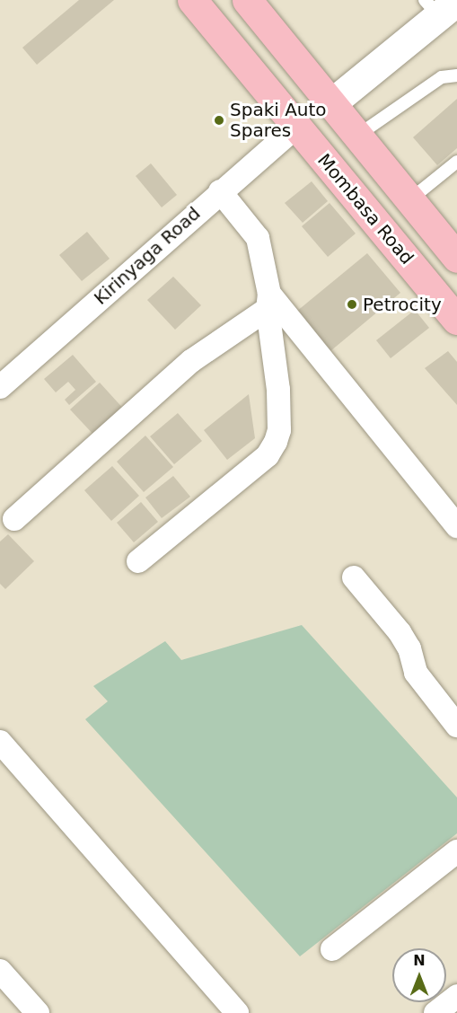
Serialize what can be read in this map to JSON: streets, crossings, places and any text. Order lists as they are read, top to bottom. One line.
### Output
{"streets":{"highway":["Mombasa Road"],"street":["Kirinyaga Road"]},"crossings":[["Mombasa Road","Kirinyaga Road"]],"places":["Spaki Auto Spares","Petrocity"],"north":"top"}
